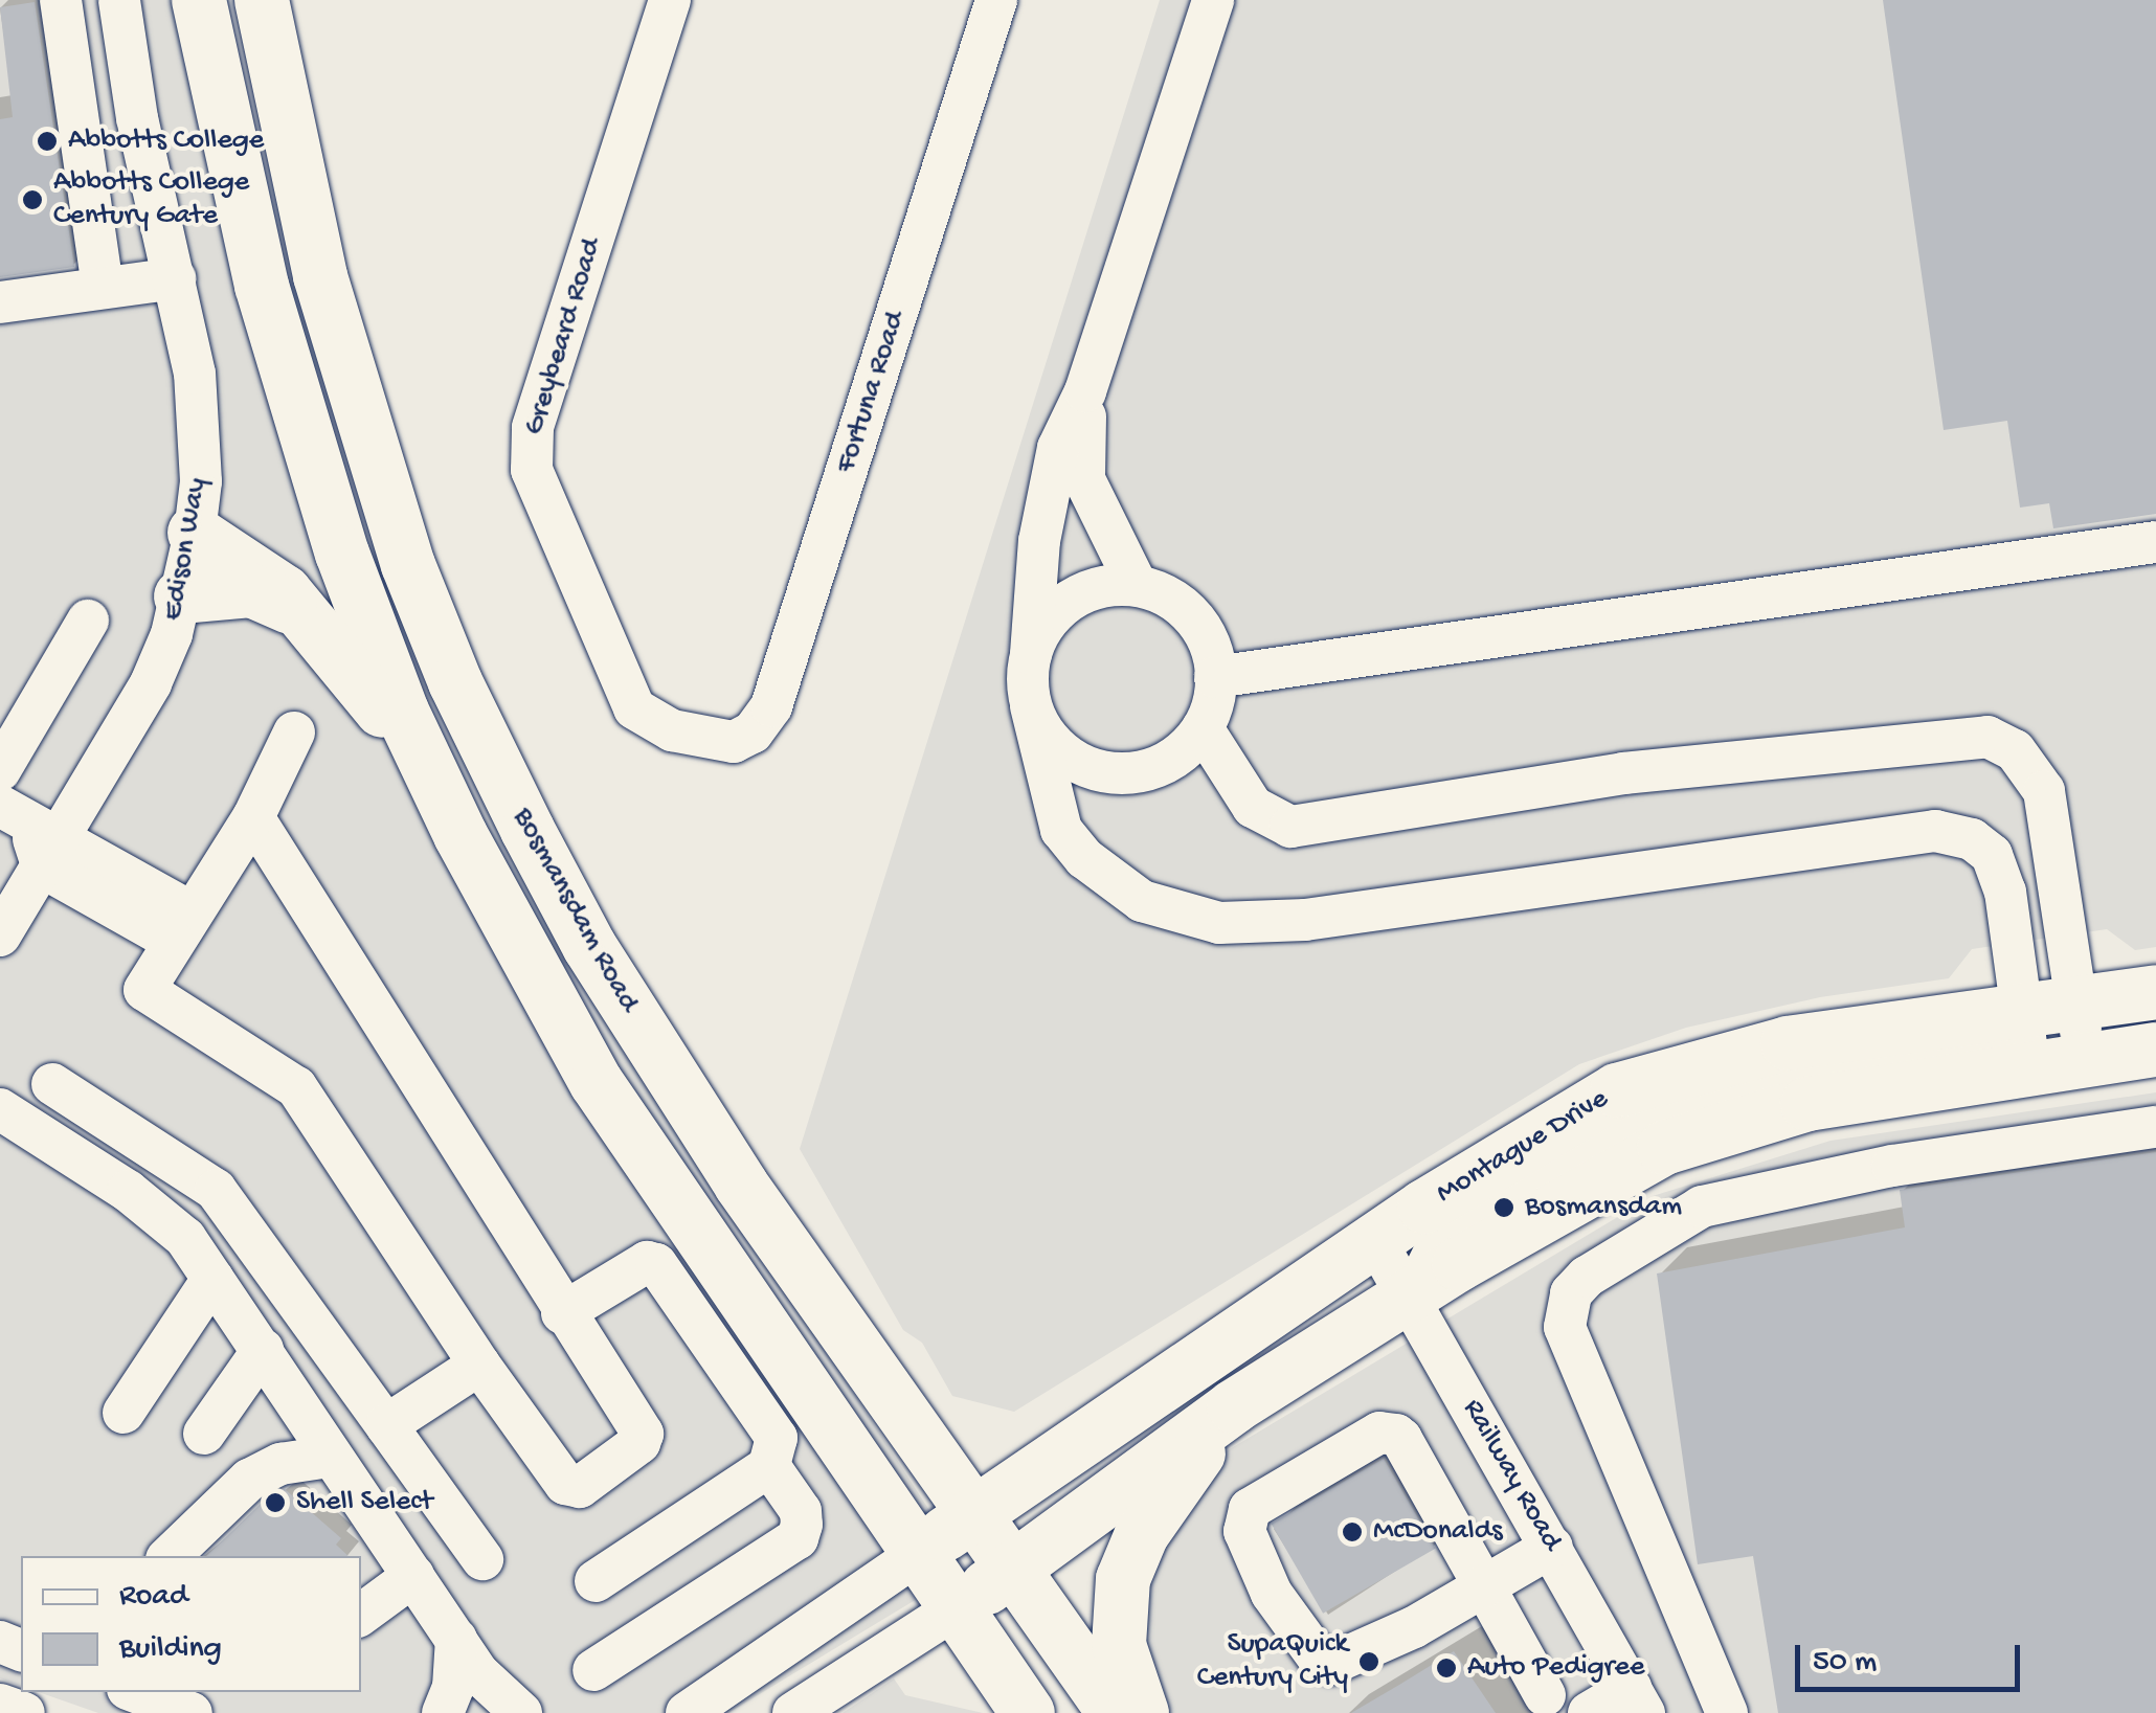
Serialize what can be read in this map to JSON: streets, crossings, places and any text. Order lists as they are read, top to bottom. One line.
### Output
{"streets":{"main road":["Bosmansdam Road","Montague Drive"],"street":["Greybeard Road","Fortuna Road","Edison Way","Railway Road"]},"crossings":[["Greybeard Road","Fortuna Road"],["Bosmansdam Road","Montague Drive"],["Montague Drive","Railway Road"]],"places":["Abbotts College","Abbotts College Century Gate","Bosmansdam","Shell Select","McDonalds","SupaQuick Century City","Auto Pedigree"],"legend":["Road","Building"],"scale_bar":"50 m"}
